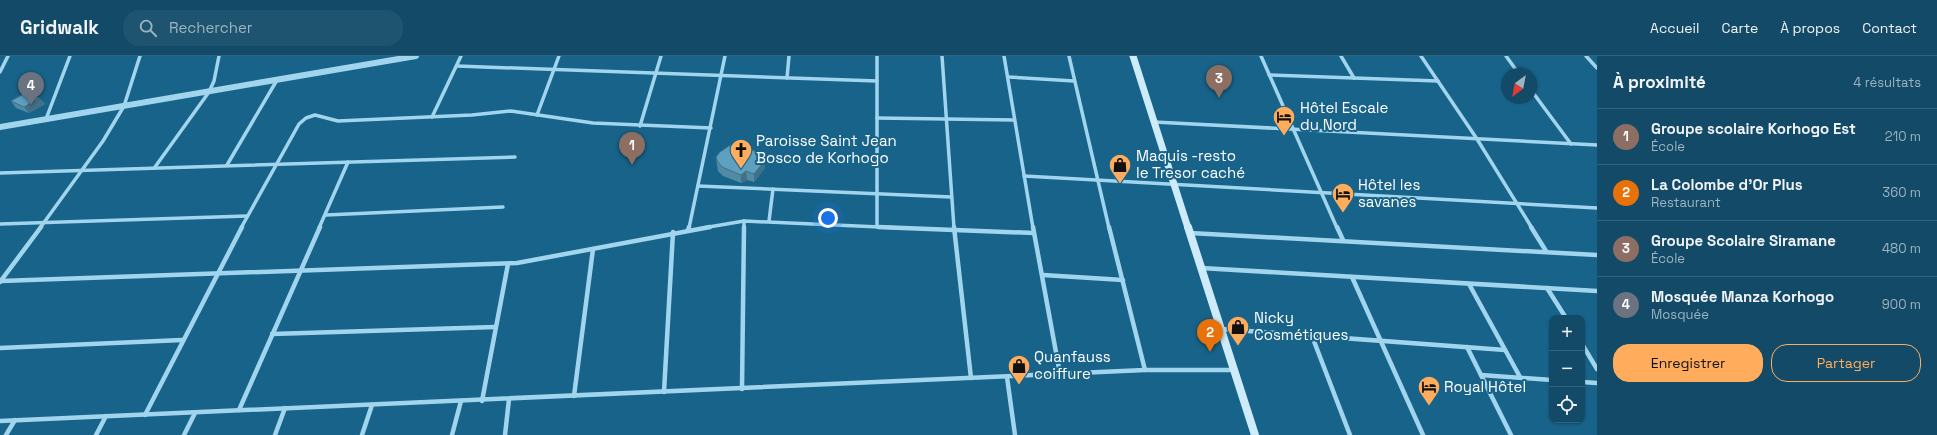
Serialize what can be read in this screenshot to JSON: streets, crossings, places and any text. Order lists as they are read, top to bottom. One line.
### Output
{"places":{"hotel":["Hôtel Escale du Nord","Hôtel les savanes","Royal Hôtel"],"church":["Paroisse Saint Jean Bosco de Korhogo"],"shop":["Maquis -resto le Tresor caché","Nicky Cosmétiques","Quanfauss coiffure"]},"north":"bottom left","page":{"header":"Gridwalk","search":"Rechercher","nav":["Accueil","Carte","À propos","Contact"],"heading":["À proximité","4 résultats"],"pins":["3","4","1","2"],"list":[{"mark":"1","name":"Groupe scolaire Korhogo Est","note":"École","value":"210 m"},{"mark":"2","name":"La Colombe d'Or Plus","note":"Restaurant","value":"360 m"},{"mark":"3","name":"Groupe Scolaire Siramane","note":"École","value":"480 m"},{"mark":"4","name":"Mosquée Manza Korhogo","note":"Mosquée","value":"900 m"}],"map_buttons":["+","−"],"buttons":["Enregistrer","Partager"]}}
